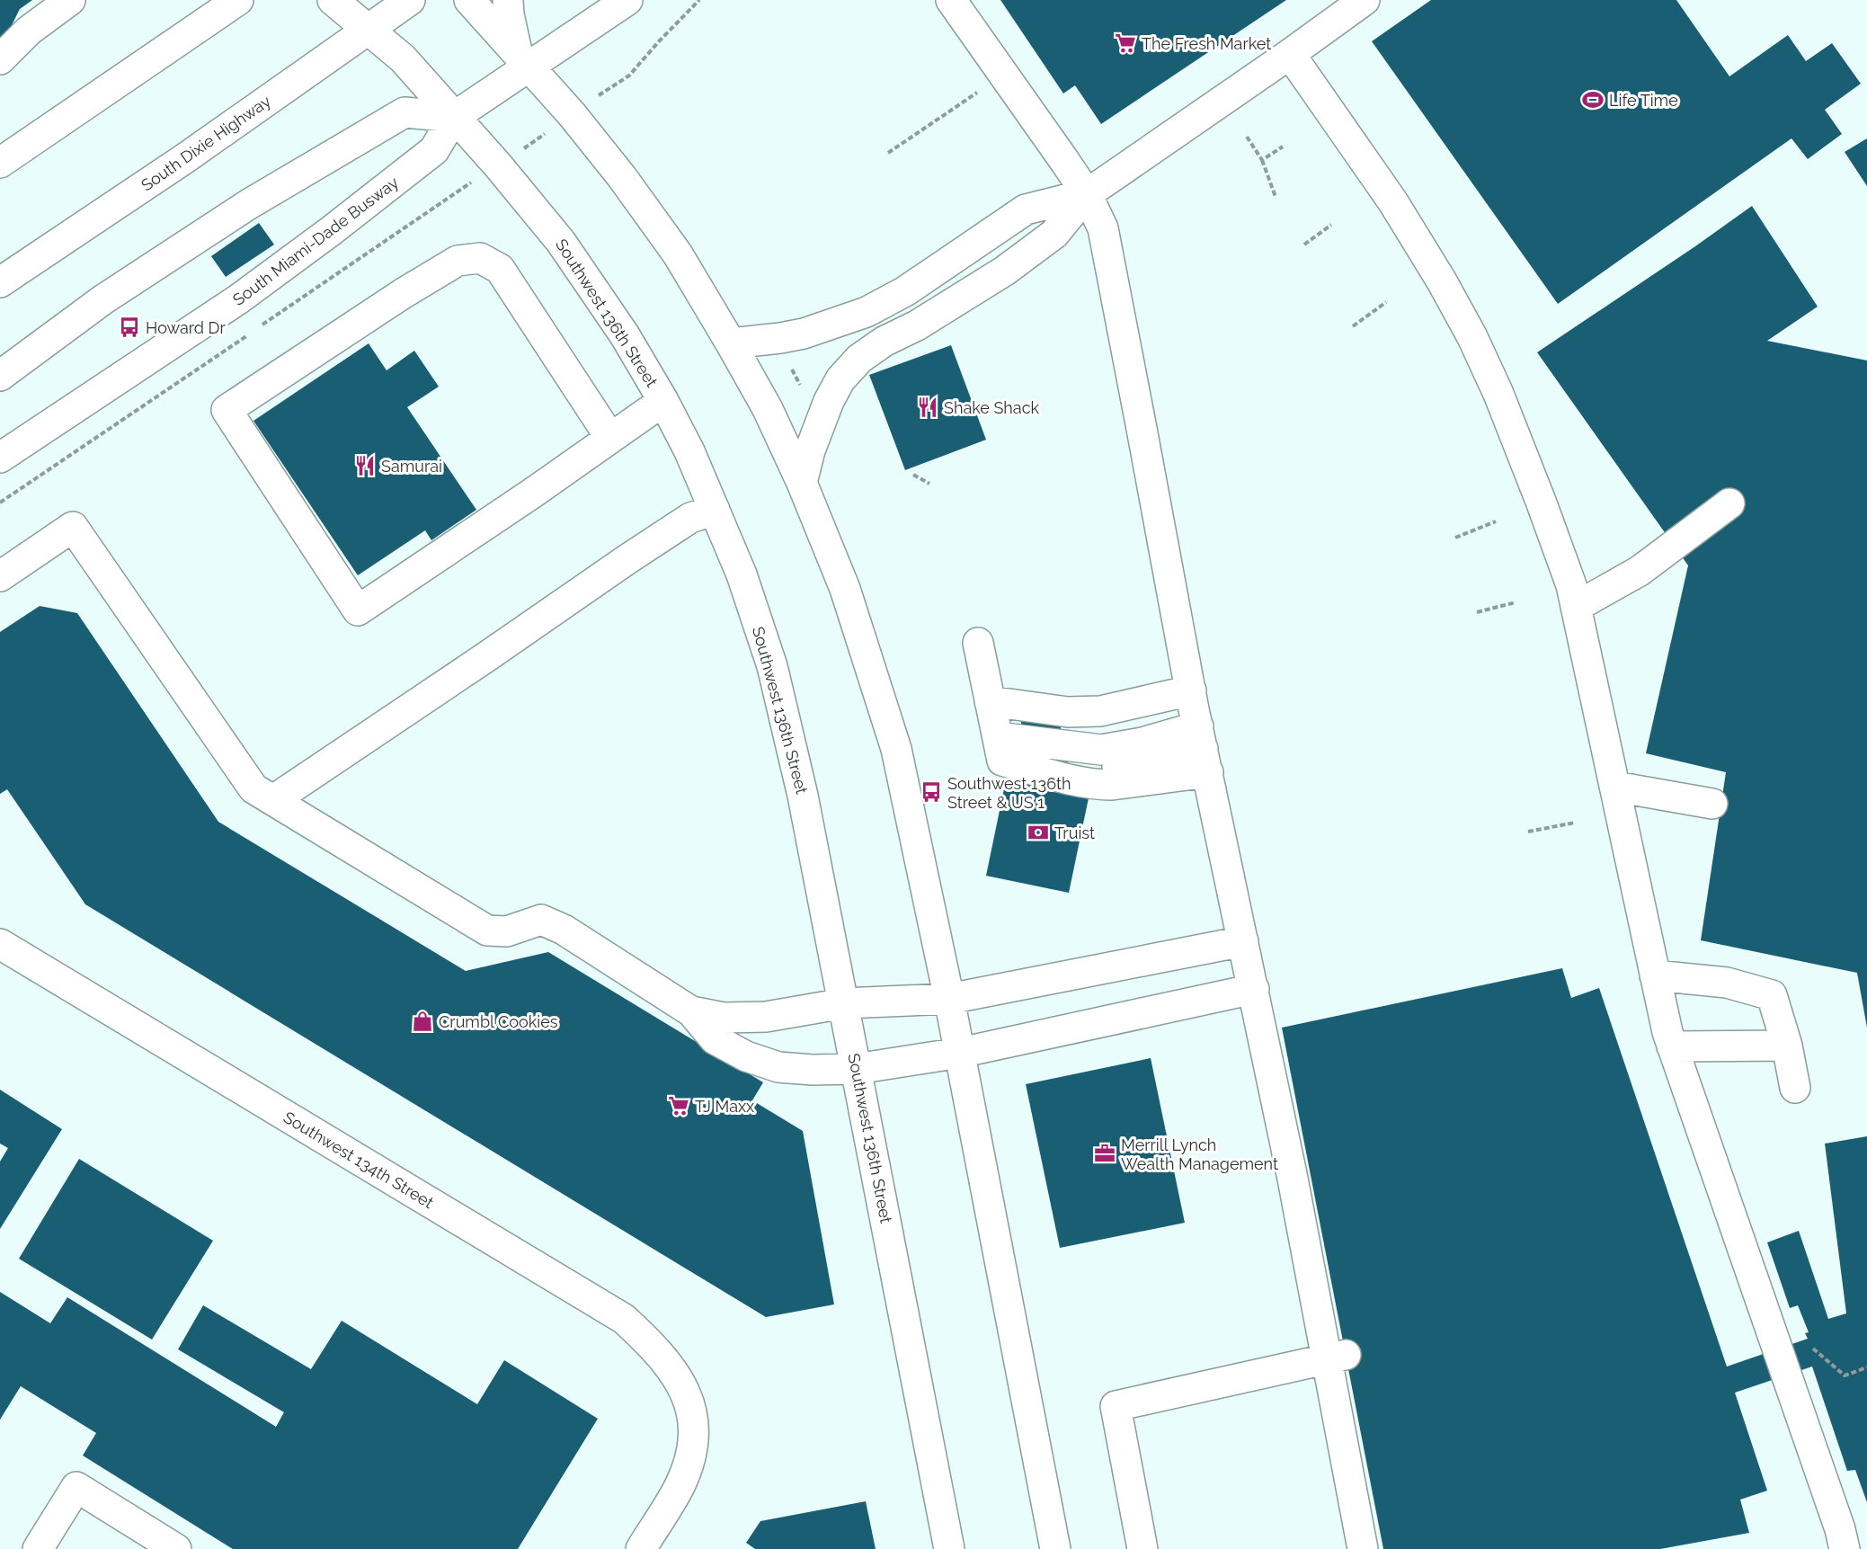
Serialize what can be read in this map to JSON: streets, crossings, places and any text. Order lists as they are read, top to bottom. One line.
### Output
{"streets":{"main road":["South Dixie Highway","South Miami-Dade Busway","Southwest 136th Street","Southwest 134th Street"]},"crossings":[["South Dixie Highway","Southwest 136th Street"],["South Miami-Dade Busway","Southwest 136th Street"]],"places":{"supermarket":["The Fresh Market","TJ Maxx"],"sports":["Life Time"],"bus stop":["Howard Dr","Southwest 136th Street & US 1"],"restaurant":["Shake Shack","Samurai"],"bank":["Truist"],"shop":["Crumbl Cookies"],"office":["Merrill Lynch Wealth Management"]}}
